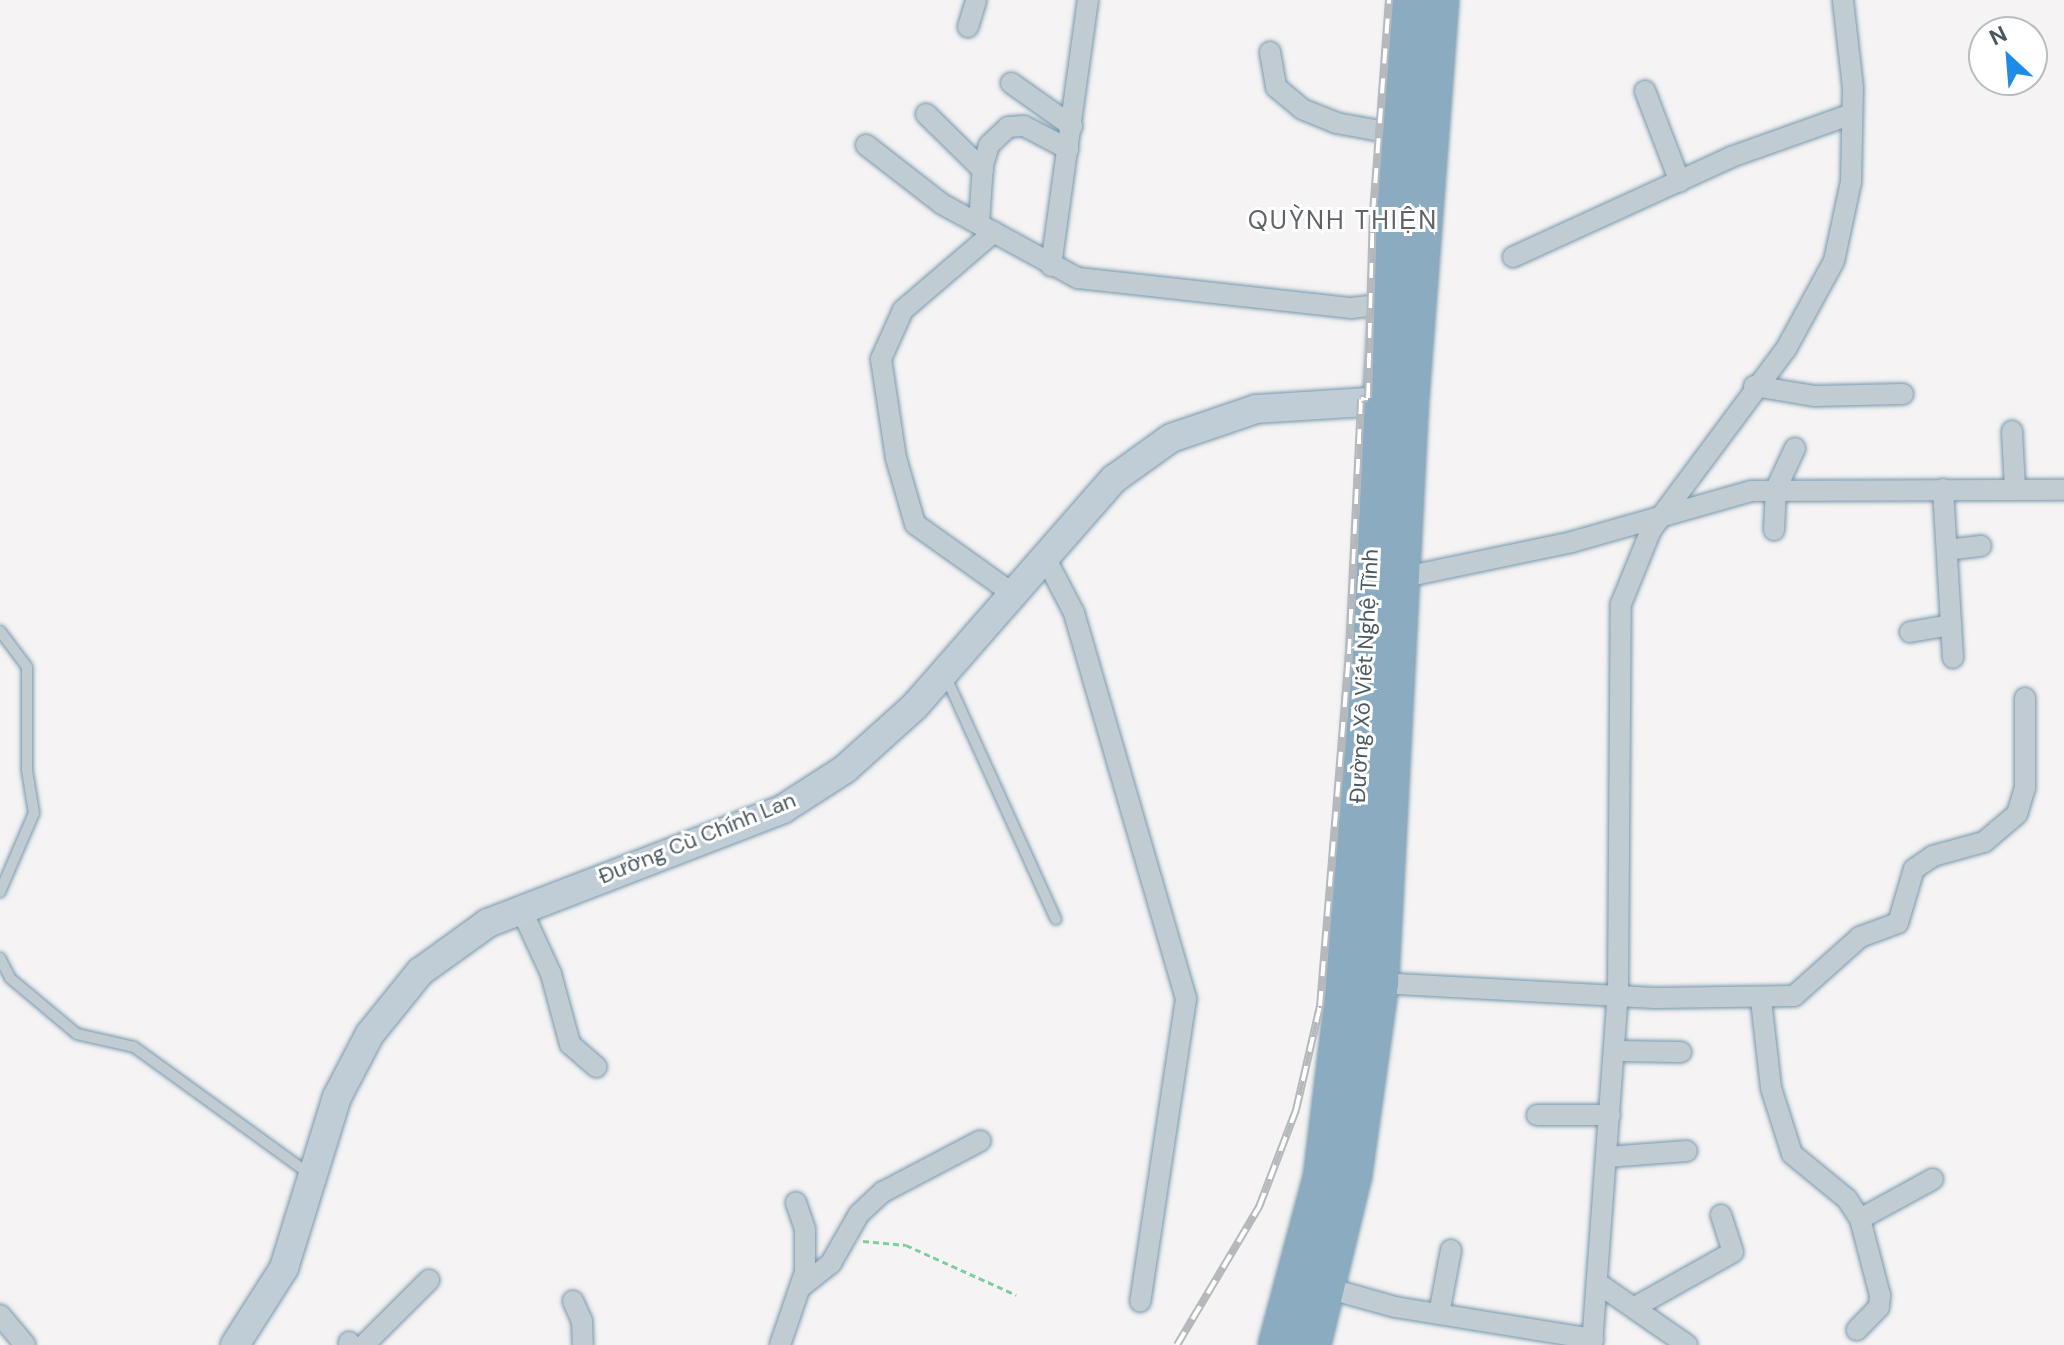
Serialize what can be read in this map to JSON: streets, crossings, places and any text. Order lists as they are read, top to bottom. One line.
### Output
{"streets":{"highway":["Đường Xô Viết Nghệ Tĩnh"],"street":["Đường Cù Chính Lan"]},"crossings":[["Đường Xô Viết Nghệ Tĩnh","Đường Cù Chính Lan"]],"districts":["QUỲNH THIỆN"],"north":"top left"}
